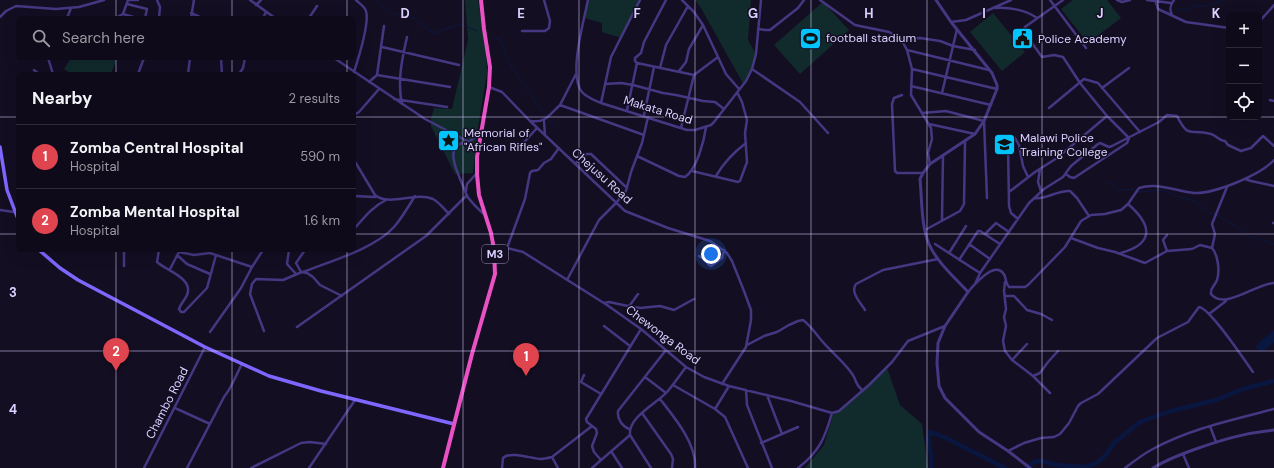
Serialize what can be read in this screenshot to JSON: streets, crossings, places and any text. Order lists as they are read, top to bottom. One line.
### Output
{"streets":{"highway":["M3"],"street":["Makata Road","Chejusu Road","Chewonga Road","Chambo Road"]},"crossings":[["Chejusu Road","M3"],["M3","Chewonga Road"]],"places":{"sports":["football stadium"],"public building":["Police Academy"],"place":["Memorial of \"African Rifles\""],"school or university":["Malawi Police Training College"]},"page":{"map_buttons":["+","−"],"search":"Search here","heading":["Nearby","2 results"],"list":[{"mark":"1","name":"Zomba Central Hospital","note":"Hospital","value":"590 m"},{"mark":"2","name":"Zomba Mental Hospital","note":"Hospital","value":"1.6 km"}],"pins":["2","1"]},"grid":{"columns":["D","E","F","G","H","I","J","K"],"rows":["3","4"]}}
